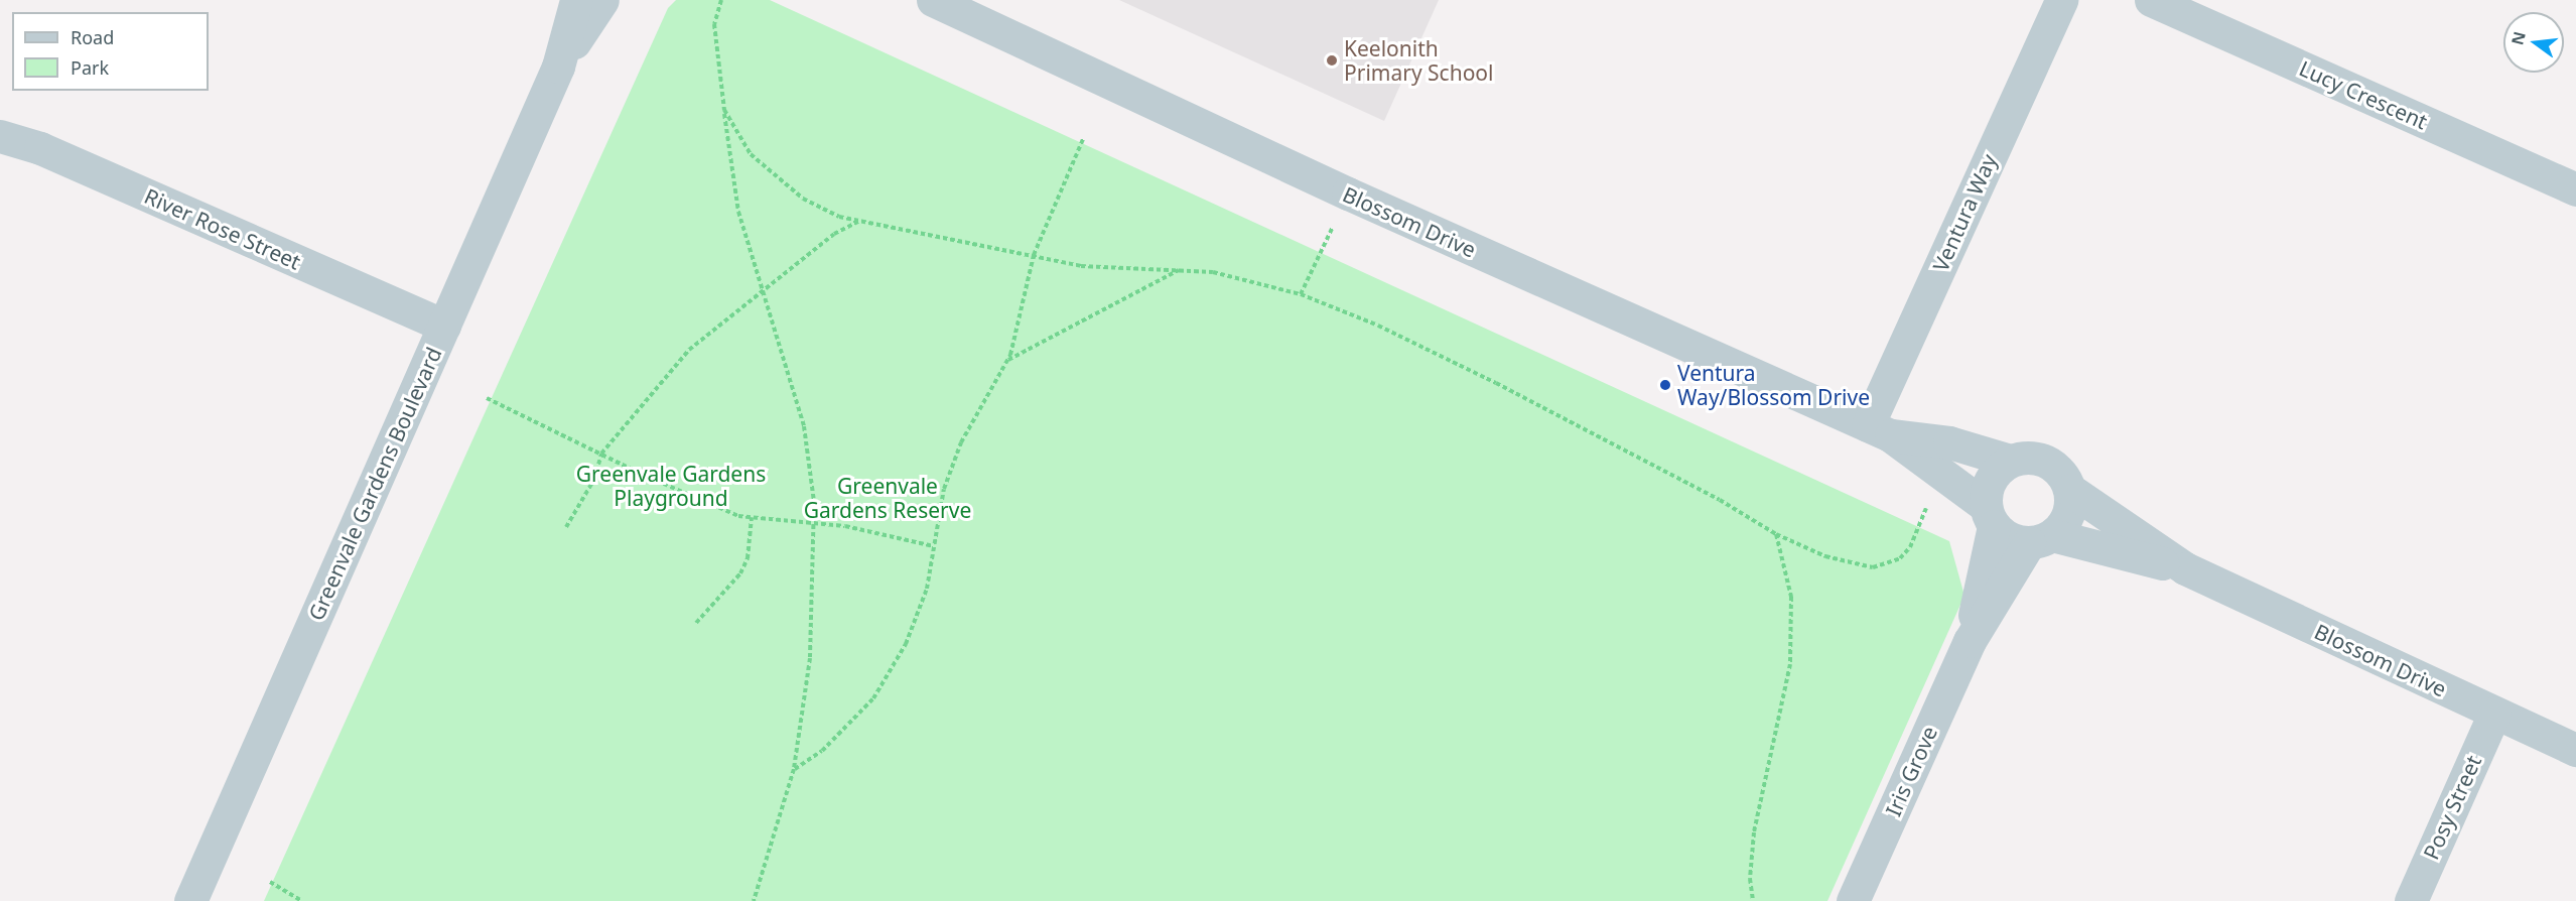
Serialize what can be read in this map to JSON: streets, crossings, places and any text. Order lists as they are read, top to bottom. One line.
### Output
{"streets":{"street":["Lucy Crescent","Ventura Way","Blossom Drive","River Rose Street","Greenvale Gardens Boulevard","Iris Grove","Posy Street"]},"crossings":[["Ventura Way","Blossom Drive"],["Blossom Drive","Iris Grove"],["Blossom Drive","Posy Street"],["River Rose Street","Greenvale Gardens Boulevard"]],"parks":["Greenvale Gardens Playground","Greenvale Gardens Reserve"],"places":["Keelonith Primary School","Ventura Way/Blossom Drive"],"legend":["Road","Park"],"north":"left"}
